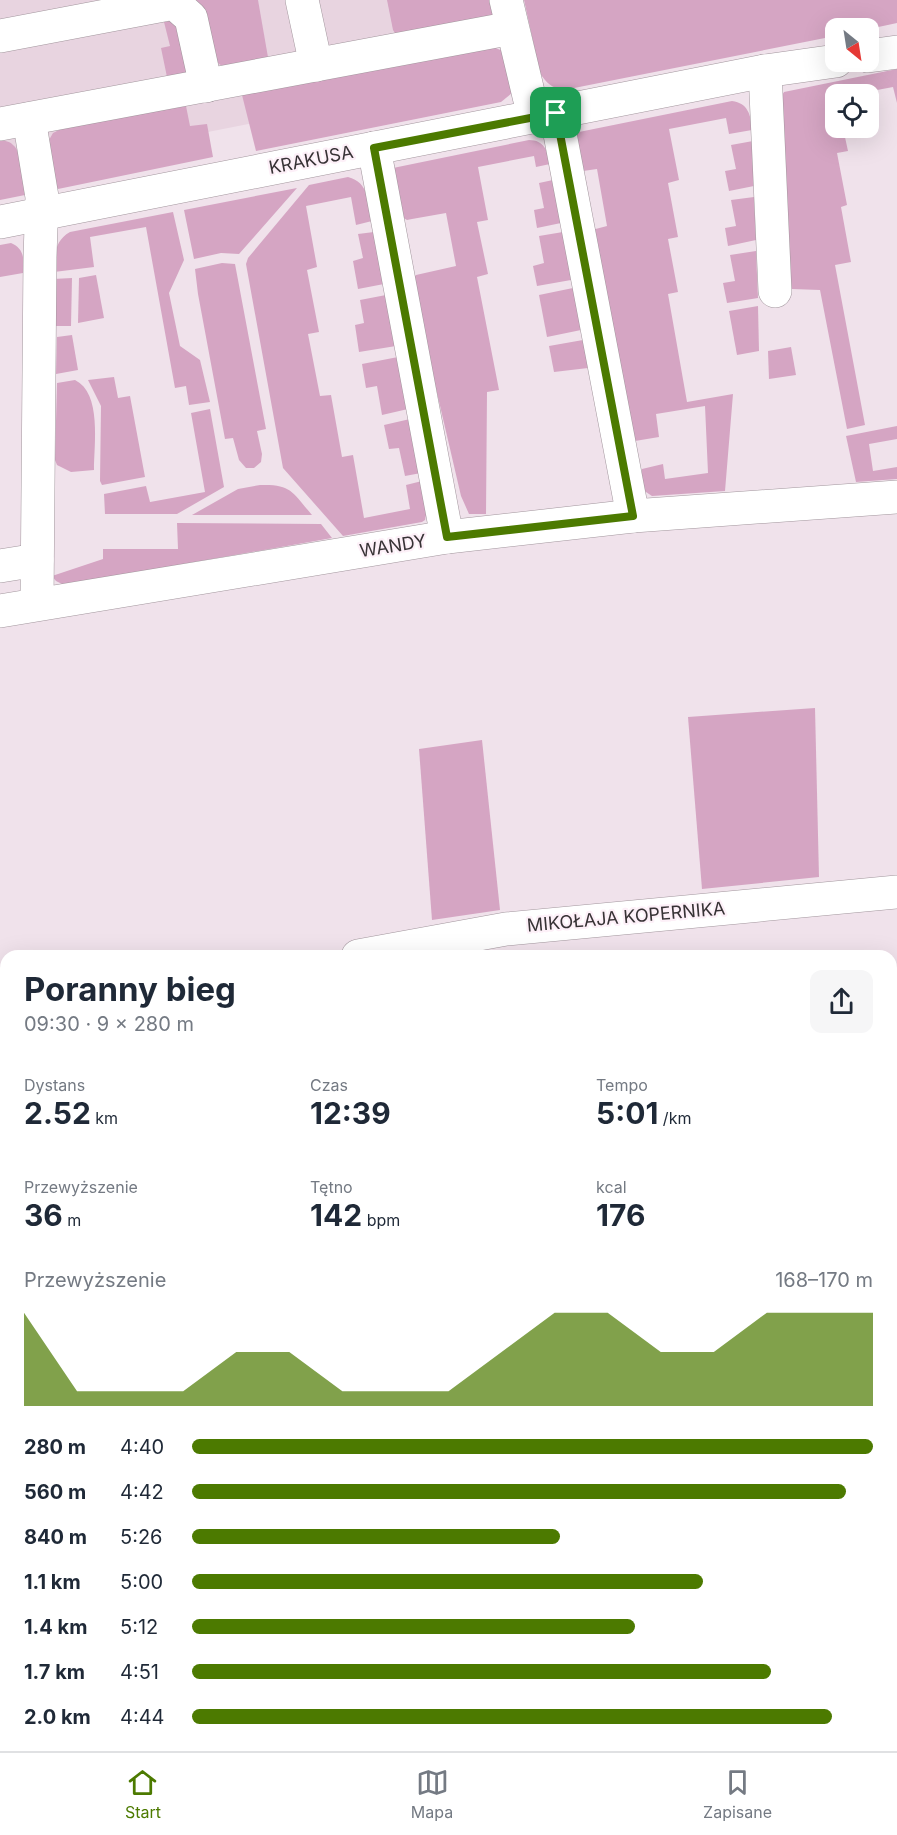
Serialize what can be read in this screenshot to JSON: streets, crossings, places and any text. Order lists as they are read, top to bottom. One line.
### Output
{"streets":{"street":["KRAKUSA","WANDY","MIKOŁAJA KOPERNIKA"]},"north":"bottom right","page":{"heading":["Poranny bieg","09:30 · 9 × 280 m"],"stats":[["Dystans","2.52 km"],["Czas","12:39"],["Tempo","5:01 /km"],["Przewyższenie","36 m"],["Tętno","142 bpm"],["kcal","176"]],"chart":["Przewyższenie","168–170 m"],"list":[{"name":"280 m","note":"4:40"},{"name":"560 m","note":"4:42"},{"name":"840 m","note":"5:26"},{"name":"1.1 km","note":"5:00"},{"name":"1.4 km","note":"5:12"},{"name":"1.7 km","note":"4:51"},{"name":"2.0 km","note":"4:44"}],"tabs":["Start","Mapa","Zapisane"]}}
